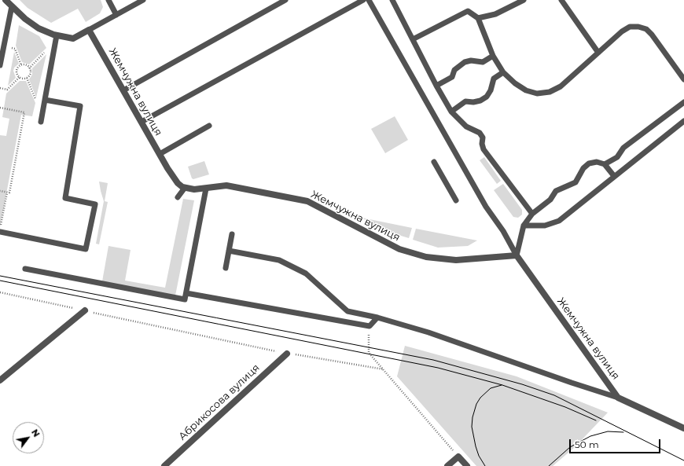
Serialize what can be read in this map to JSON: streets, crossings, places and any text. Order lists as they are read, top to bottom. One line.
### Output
{"streets":{"street":["Жемчужна вулиця","Абрикосова вулиця"]},"scale_bar":"50 m","north":"top right"}
